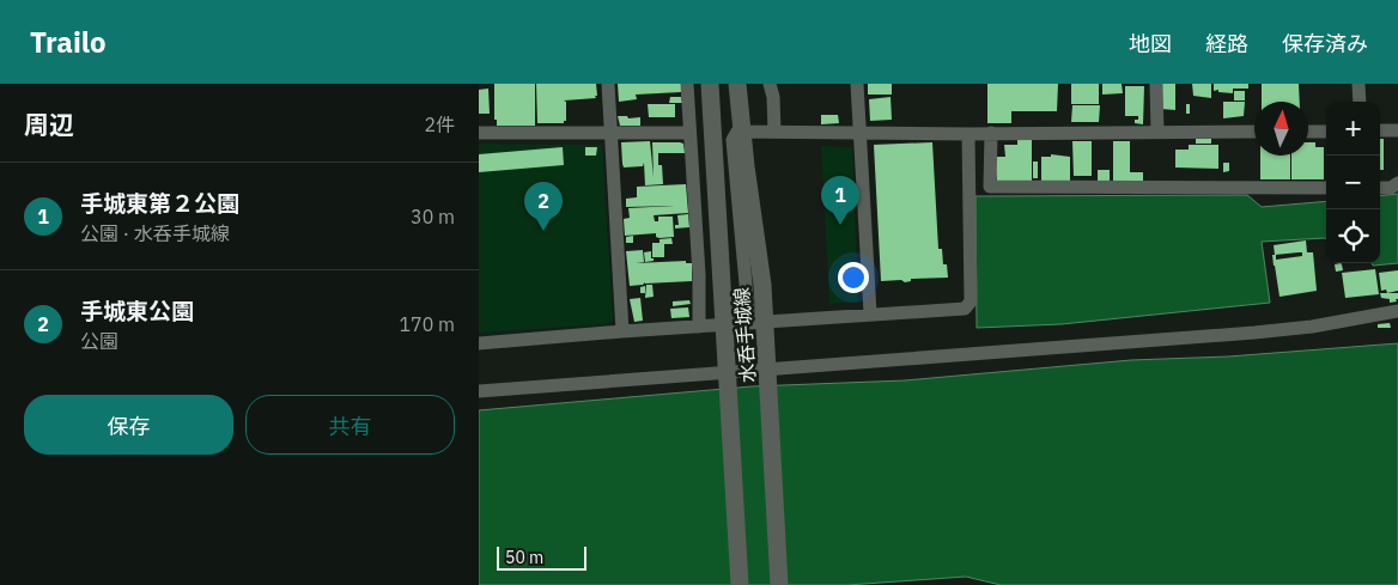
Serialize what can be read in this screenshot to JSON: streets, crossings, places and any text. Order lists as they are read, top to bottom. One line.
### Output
{"streets":{"main road":["水呑手城線"]},"scale_bar":"50 m","north":"top","page":{"header":"Trailo","nav":["地図","経路","保存済み"],"heading":["周辺","2件"],"map_buttons":["+","−"],"list":[{"mark":"1","name":"手城東第２公園","note":"公園 · 水呑手城線","value":"30 m"},{"mark":"2","name":"手城東公園","note":"公園","value":"170 m"}],"pins":["1","2"],"buttons":["保存","共有"],"scale":"50 m"}}
